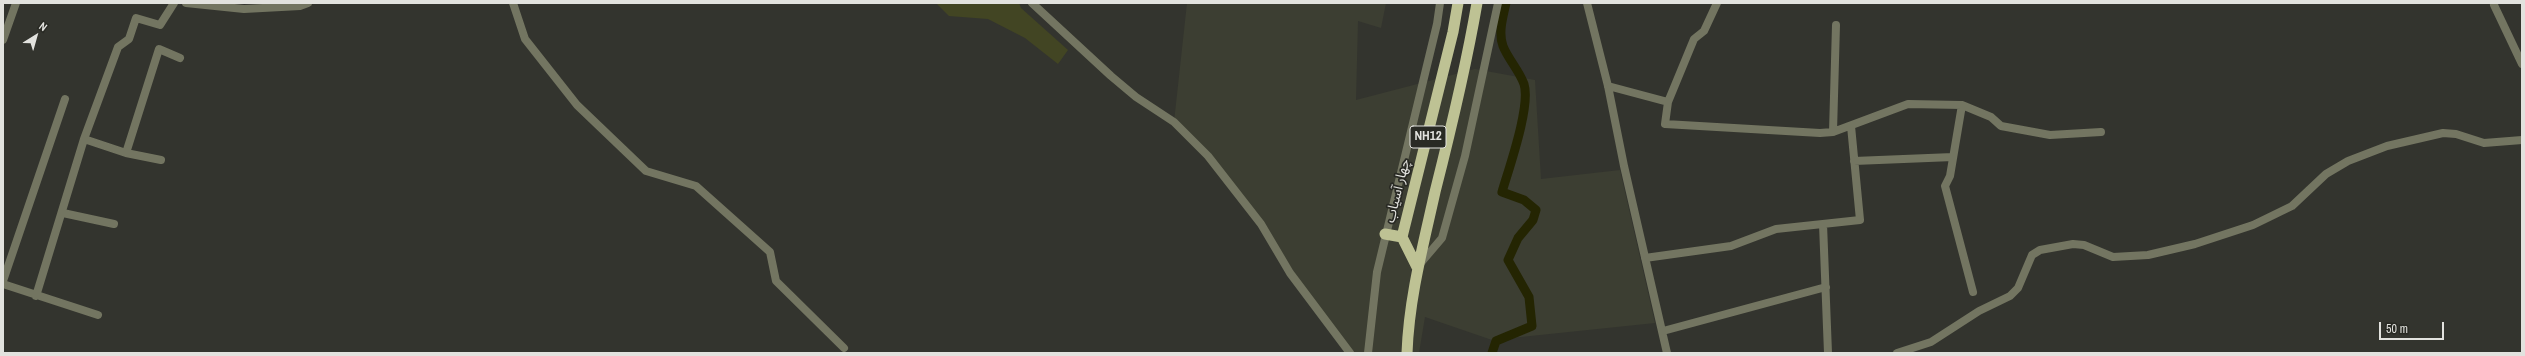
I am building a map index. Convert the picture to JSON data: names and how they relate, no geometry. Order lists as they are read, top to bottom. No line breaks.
{"streets":{"highway":["NH12","چهار آسیاب"]},"crossings":[["NH12","چهار آسیاب"]],"scale_bar":"50 m","north":"top right"}
